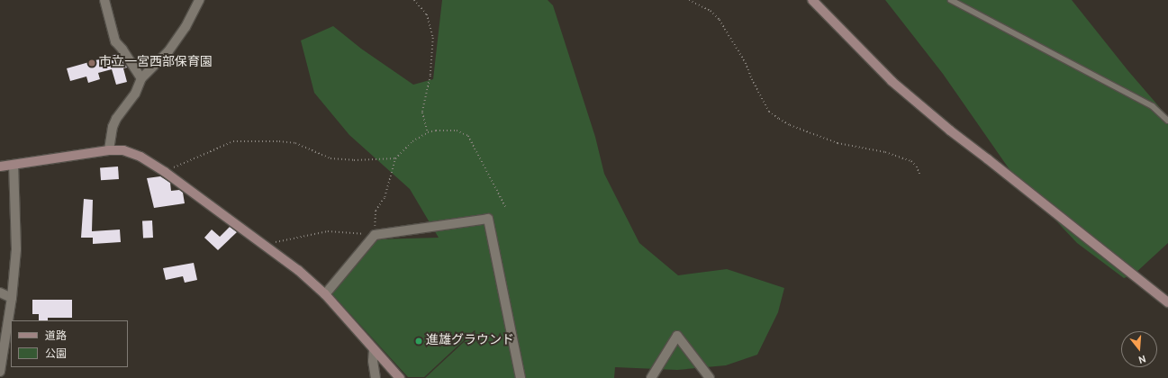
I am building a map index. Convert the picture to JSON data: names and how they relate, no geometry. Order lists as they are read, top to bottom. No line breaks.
{"places":["市立一宮西部保育園","進雄グラウンド"],"legend":["道路","公園"],"north":"bottom"}
